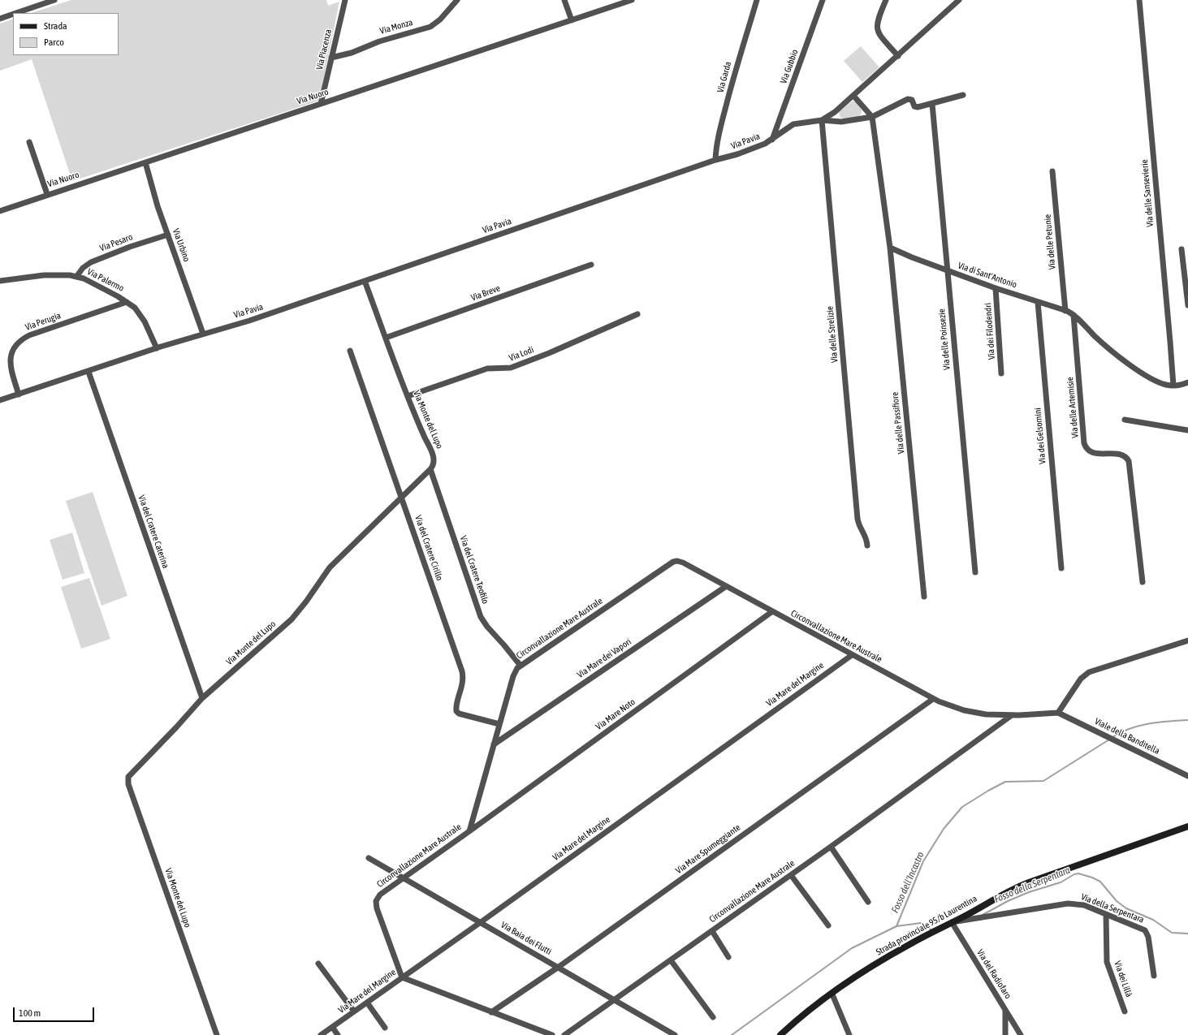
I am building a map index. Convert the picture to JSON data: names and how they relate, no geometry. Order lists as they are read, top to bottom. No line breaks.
{"streets":{"main road":["Strada provinciale 95/b Laurentina"],"street":["Via Monza","Via Piacenza","Via Gubbio","Via Garda","Via Nuoro","Via Pavia","Via delle Sansevierie","Via delle Petunie","Via Pesaro","Via Urbino","Via di Sant'Antonio","Via Palermo","Via Breve","Via Perugia","Via dei Filodendri","Via delle Strelizie","Via delle Poinsezie","Via Lodi","Via delle Artemisie","Via Monte del Lupo","Via delle Passifiore","Via dei Gelsomini","Via del Cratere Caterina","Via del Cratere Cirillo","Via del Cratere Teofilo","Circonvallazione Mare Australe","Via Mare dei Vapori","Via Mare del Margine","Via Mare Noto","Viale della Banditella","Via Mare Spumeggiante","Via della Serpentara","Via Baia dei Flutti","Via del Radiofaro","Via dei Lillà"]},"crossings":[["Via Monza","Via Piacenza"],["Via Piacenza","Via Nuoro"],["Via Gubbio","Via Pavia"],["Via Garda","Via Pavia"],["Via Nuoro","Via Urbino"],["Via Pavia","Via Urbino"],["Via Pavia","Via Palermo"],["Via Pavia","Via Perugia"],["Via Pavia","Via delle Strelizie"],["Via Pavia","Via Monte del Lupo"],["Via Pavia","Via del Cratere Caterina"],["Via delle Sansevierie","Via di Sant'Antonio"],["Via delle Petunie","Via di Sant'Antonio"],["Via Pesaro","Via Urbino"],["Via Pesaro","Via Palermo"],["Via di Sant'Antonio","Via dei Filodendri"],["Via di Sant'Antonio","Via delle Poinsezie"],["Via di Sant'Antonio","Via delle Artemisie"],["Via di Sant'Antonio","Via delle Passifiore"],["Via di Sant'Antonio","Via dei Gelsomini"],["Via Palermo","Via Perugia"],["Via Breve","Via Monte del Lupo"],["Via Lodi","Via Monte del Lupo"],["Via Monte del Lupo","Via del Cratere Caterina"],["Via Monte del Lupo","Via del Cratere Cirillo"],["Via Monte del Lupo","Via del Cratere Teofilo"],["Via del Cratere Cirillo","Circonvallazione Mare Australe"],["Via del Cratere Teofilo","Circonvallazione Mare Australe"],["Circonvallazione Mare Australe","Via Mare dei Vapori"],["Circonvallazione Mare Australe","Via Mare del Margine"],["Circonvallazione Mare Australe","Via Mare Noto"],["Circonvallazione Mare Australe","Viale della Banditella"],["Circonvallazione Mare Australe","Via Mare Spumeggiante"],["Circonvallazione Mare Australe","Via Baia dei Flutti"],["Via Mare del Margine","Via Baia dei Flutti"],["Via Mare Spumeggiante","Via Baia dei Flutti"],["Via della Serpentara","Strada provinciale 95/b Laurentina"],["Via della Serpentara","Via del Radiofaro"],["Via della Serpentara","Via dei Lillà"],["Strada provinciale 95/b Laurentina","Via del Radiofaro"]],"water":["Fosso dell'Incastro","Fosso della Serpentara"],"legend":["Strada","Parco"],"scale_bar":"100 m"}
